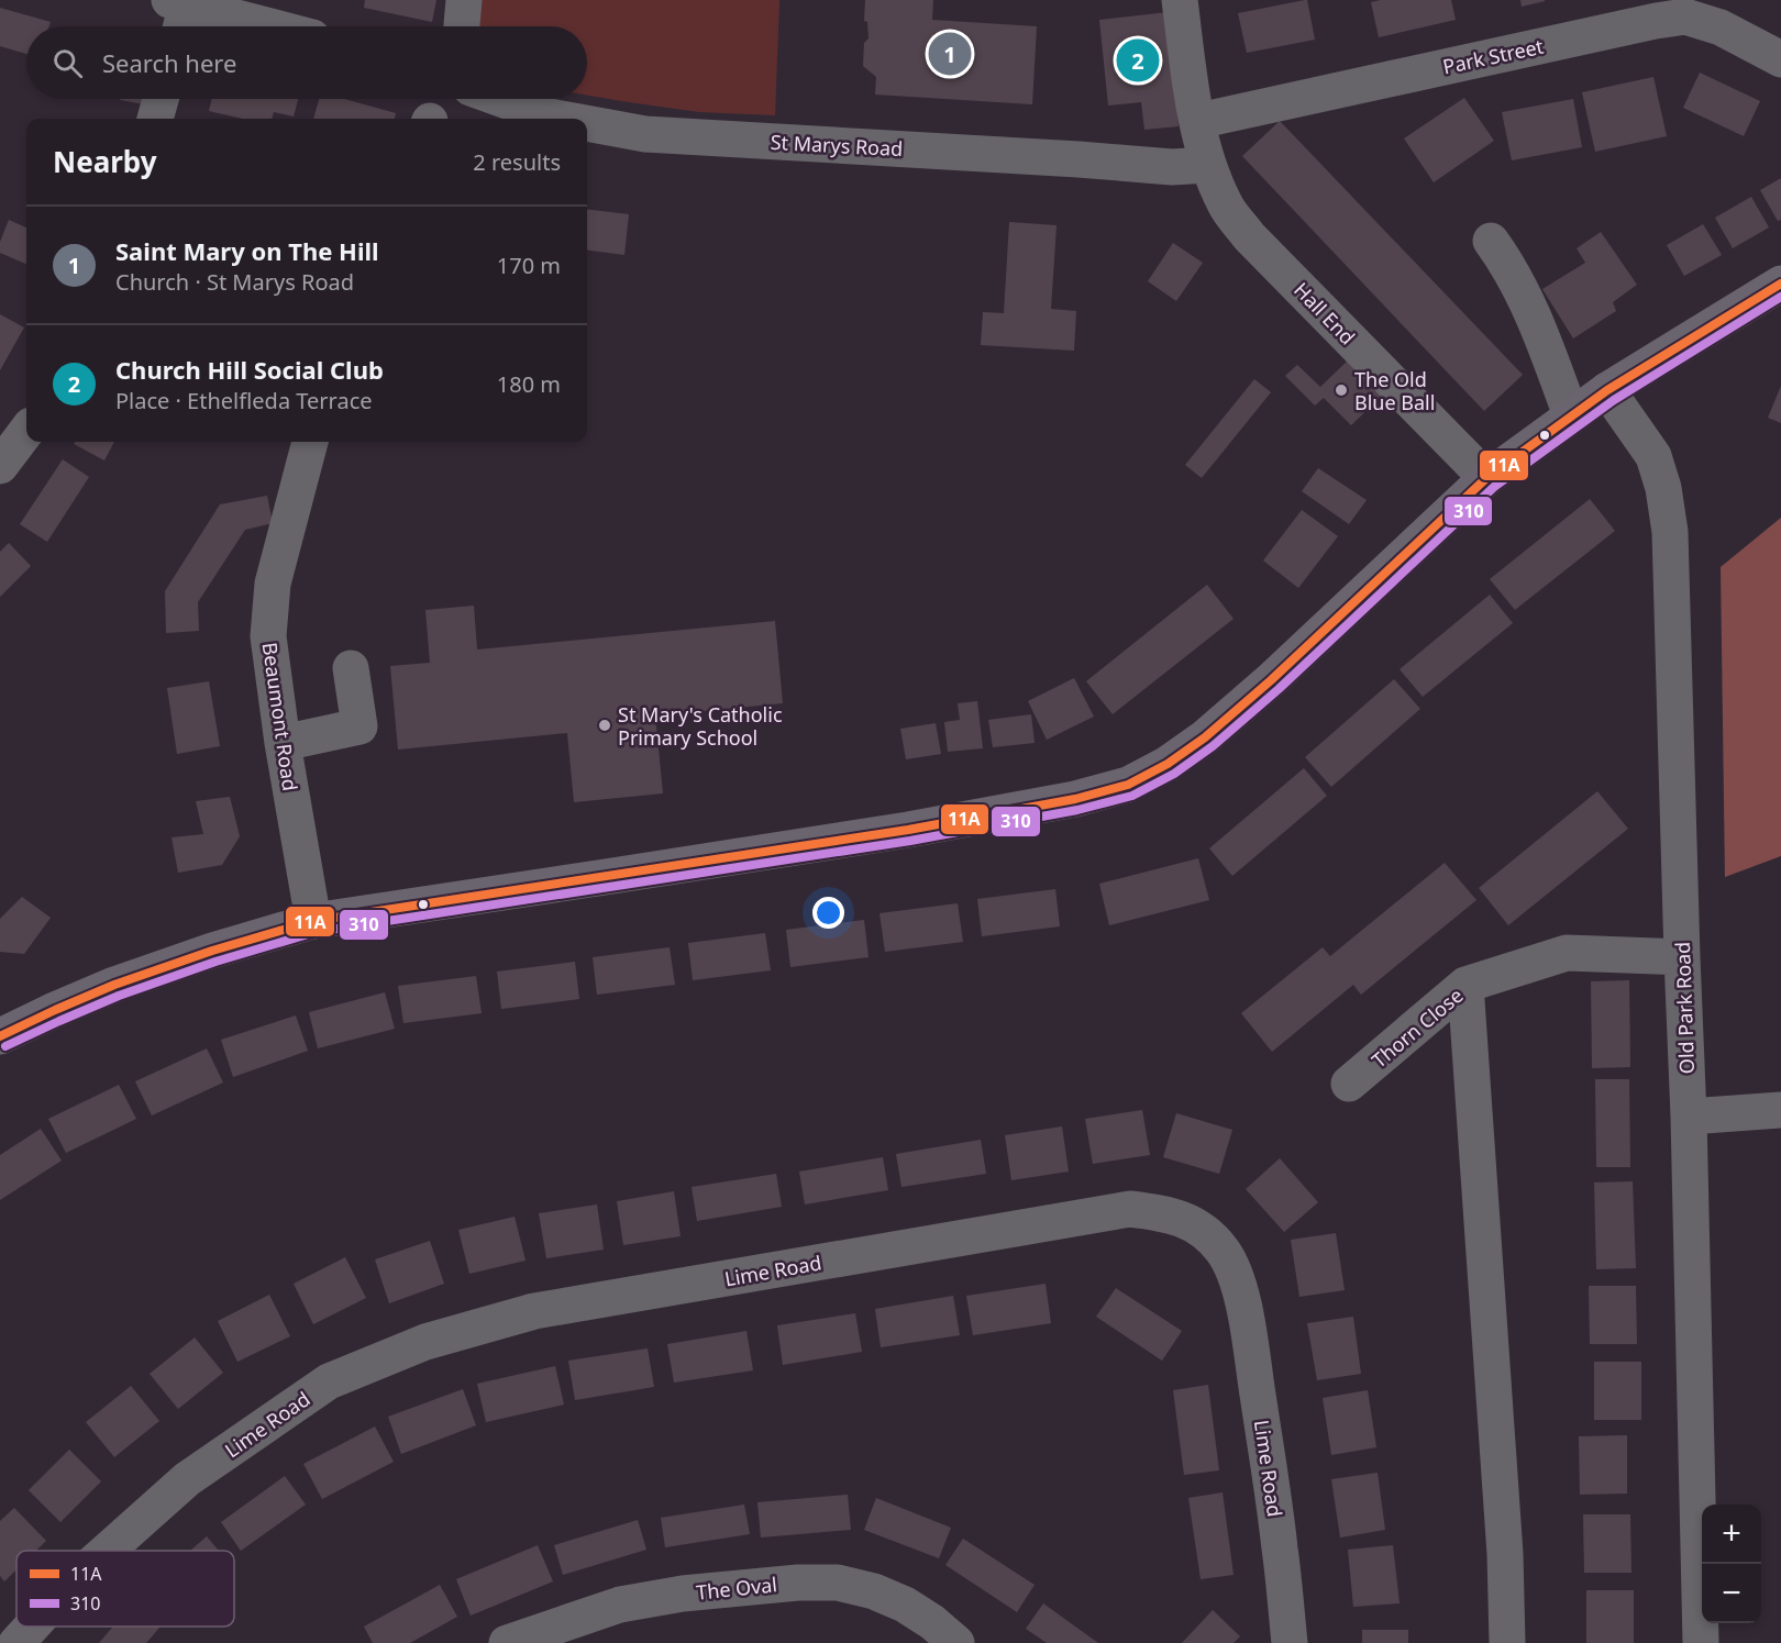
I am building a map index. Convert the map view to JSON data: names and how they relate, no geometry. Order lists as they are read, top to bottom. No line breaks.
{"streets":{"street":["Park Street","St Marys Road","Hall End","Beaumont Road","Old Park Road","Thorn Close","Lime Road","The Oval"]},"crossings":[["Park Street","Hall End"],["St Marys Road","Hall End"],["Old Park Road","Thorn Close"]],"places":["The Old Blue Ball","St Mary's Catholic Primary School"],"lines":["transit line 11A","transit line 310"],"legend":["11A","310"],"page":{"search":"Search here","pins":["1","2"],"heading":["Nearby","2 results"],"list":[{"mark":"1","name":"Saint Mary on The Hill","note":"Church · St Marys Road","value":"170 m"},{"mark":"2","name":"Church Hill Social Club","note":"Place · Ethelfleda Terrace","value":"180 m"}],"map_buttons":["+","−"]}}
